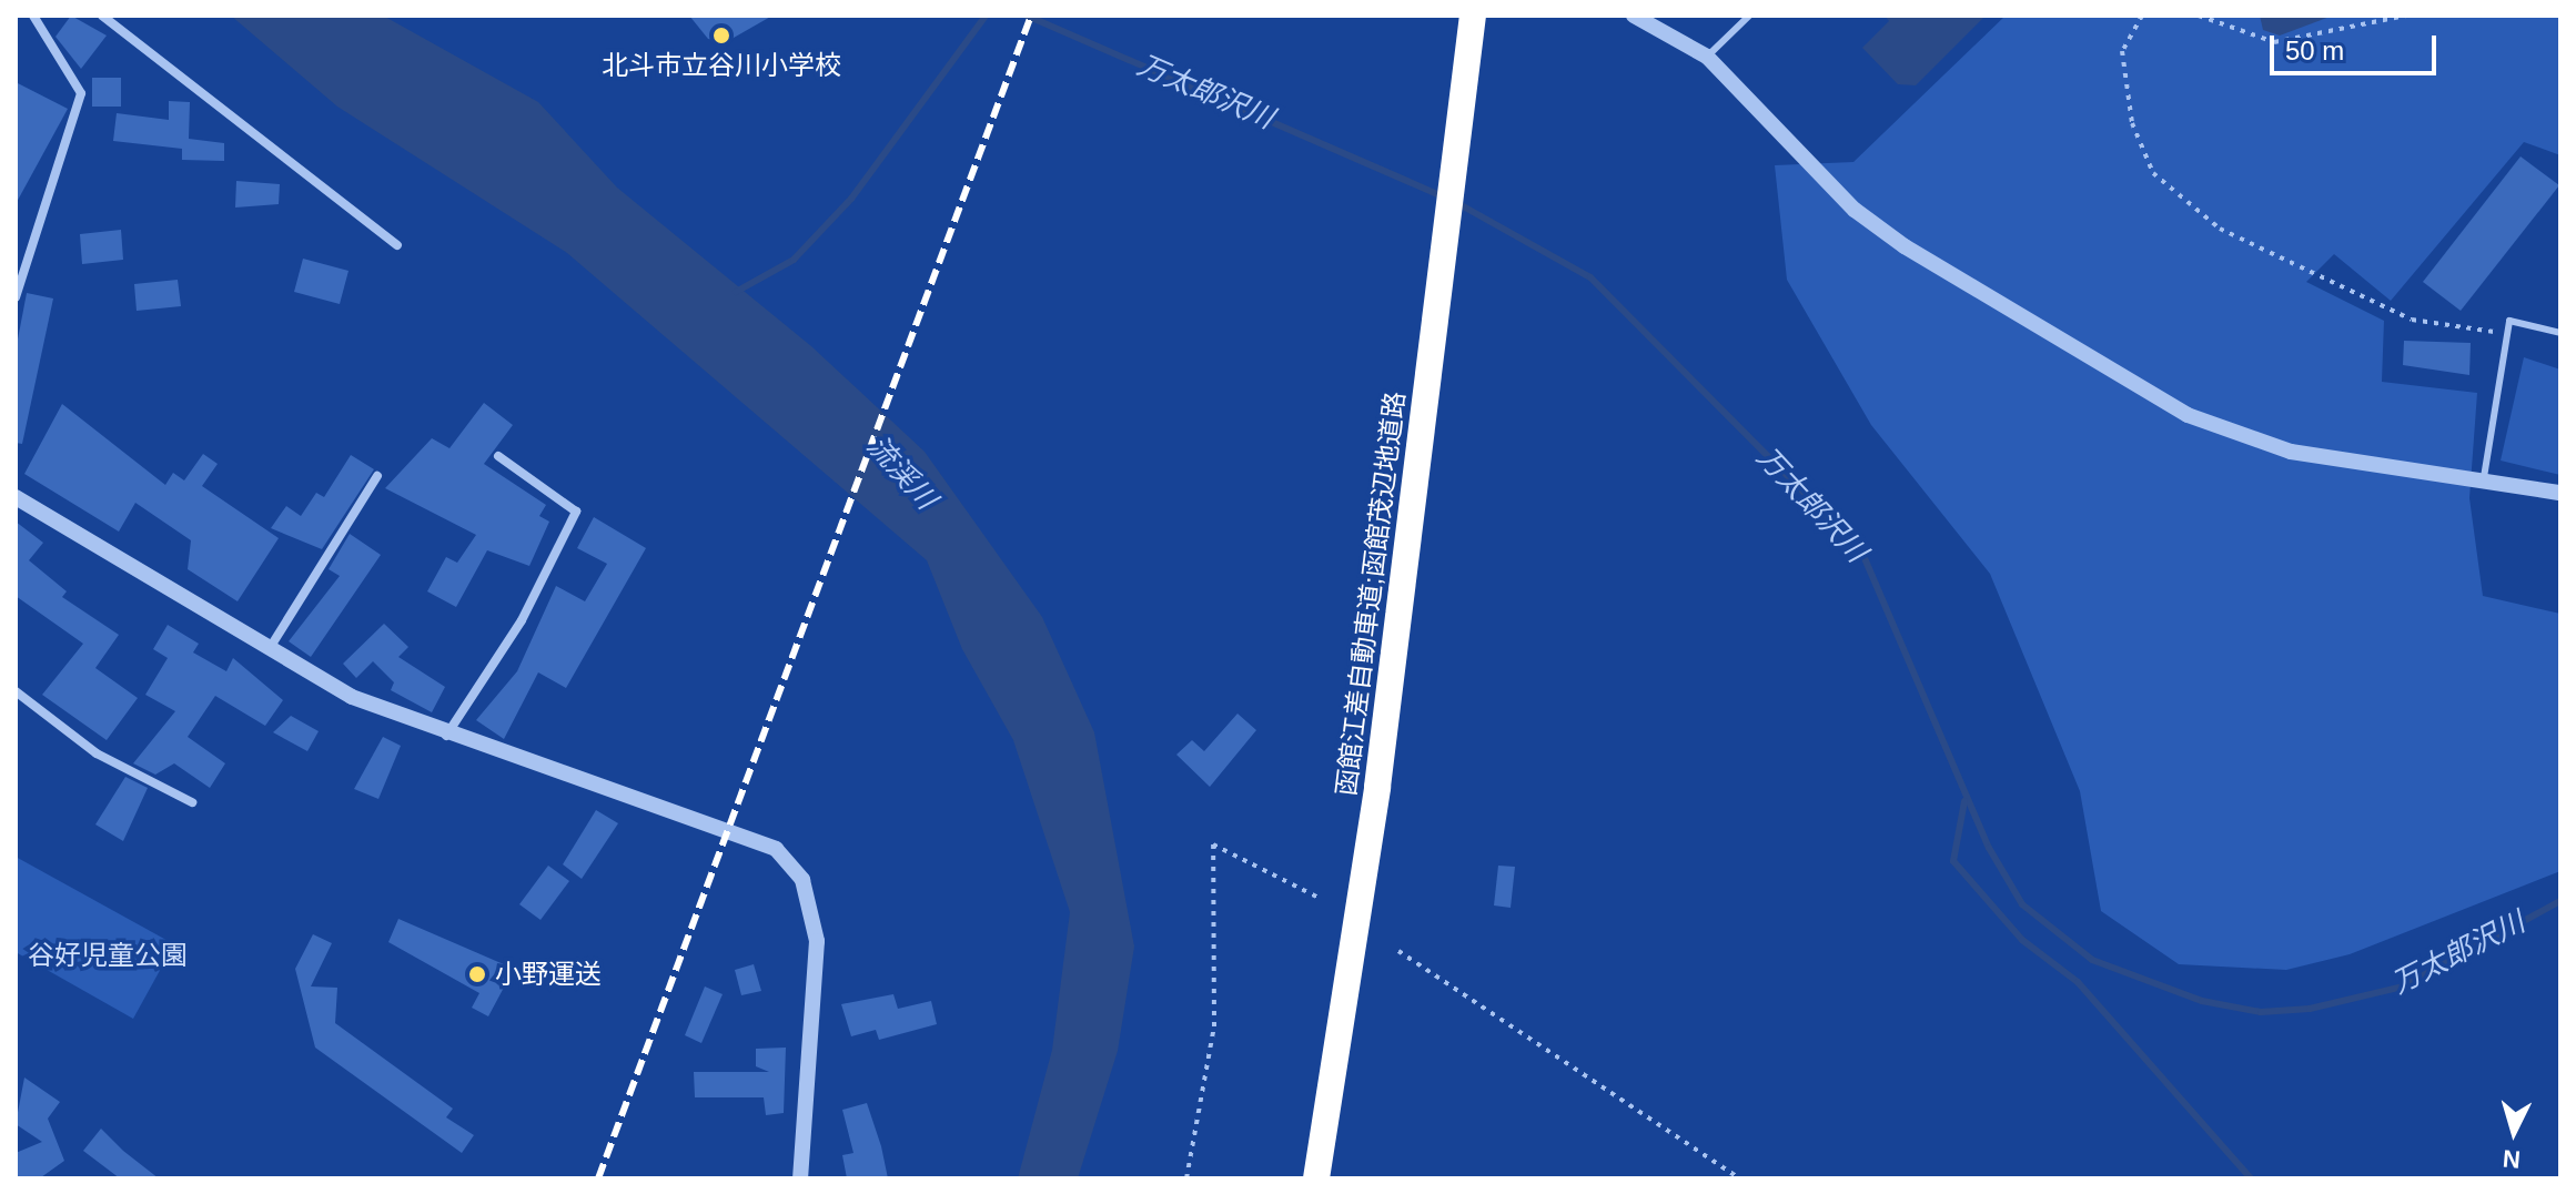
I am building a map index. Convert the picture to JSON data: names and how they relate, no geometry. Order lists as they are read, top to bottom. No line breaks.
{"streets":{"highway":["函館江差自動車道;函館茂辺地道路"]},"water":["万太郎沢川","流渓川"],"parks":["谷好児童公園"],"places":["北斗市立谷川小学校","小野運送"],"scale_bar":"50 m","north":"bottom"}
